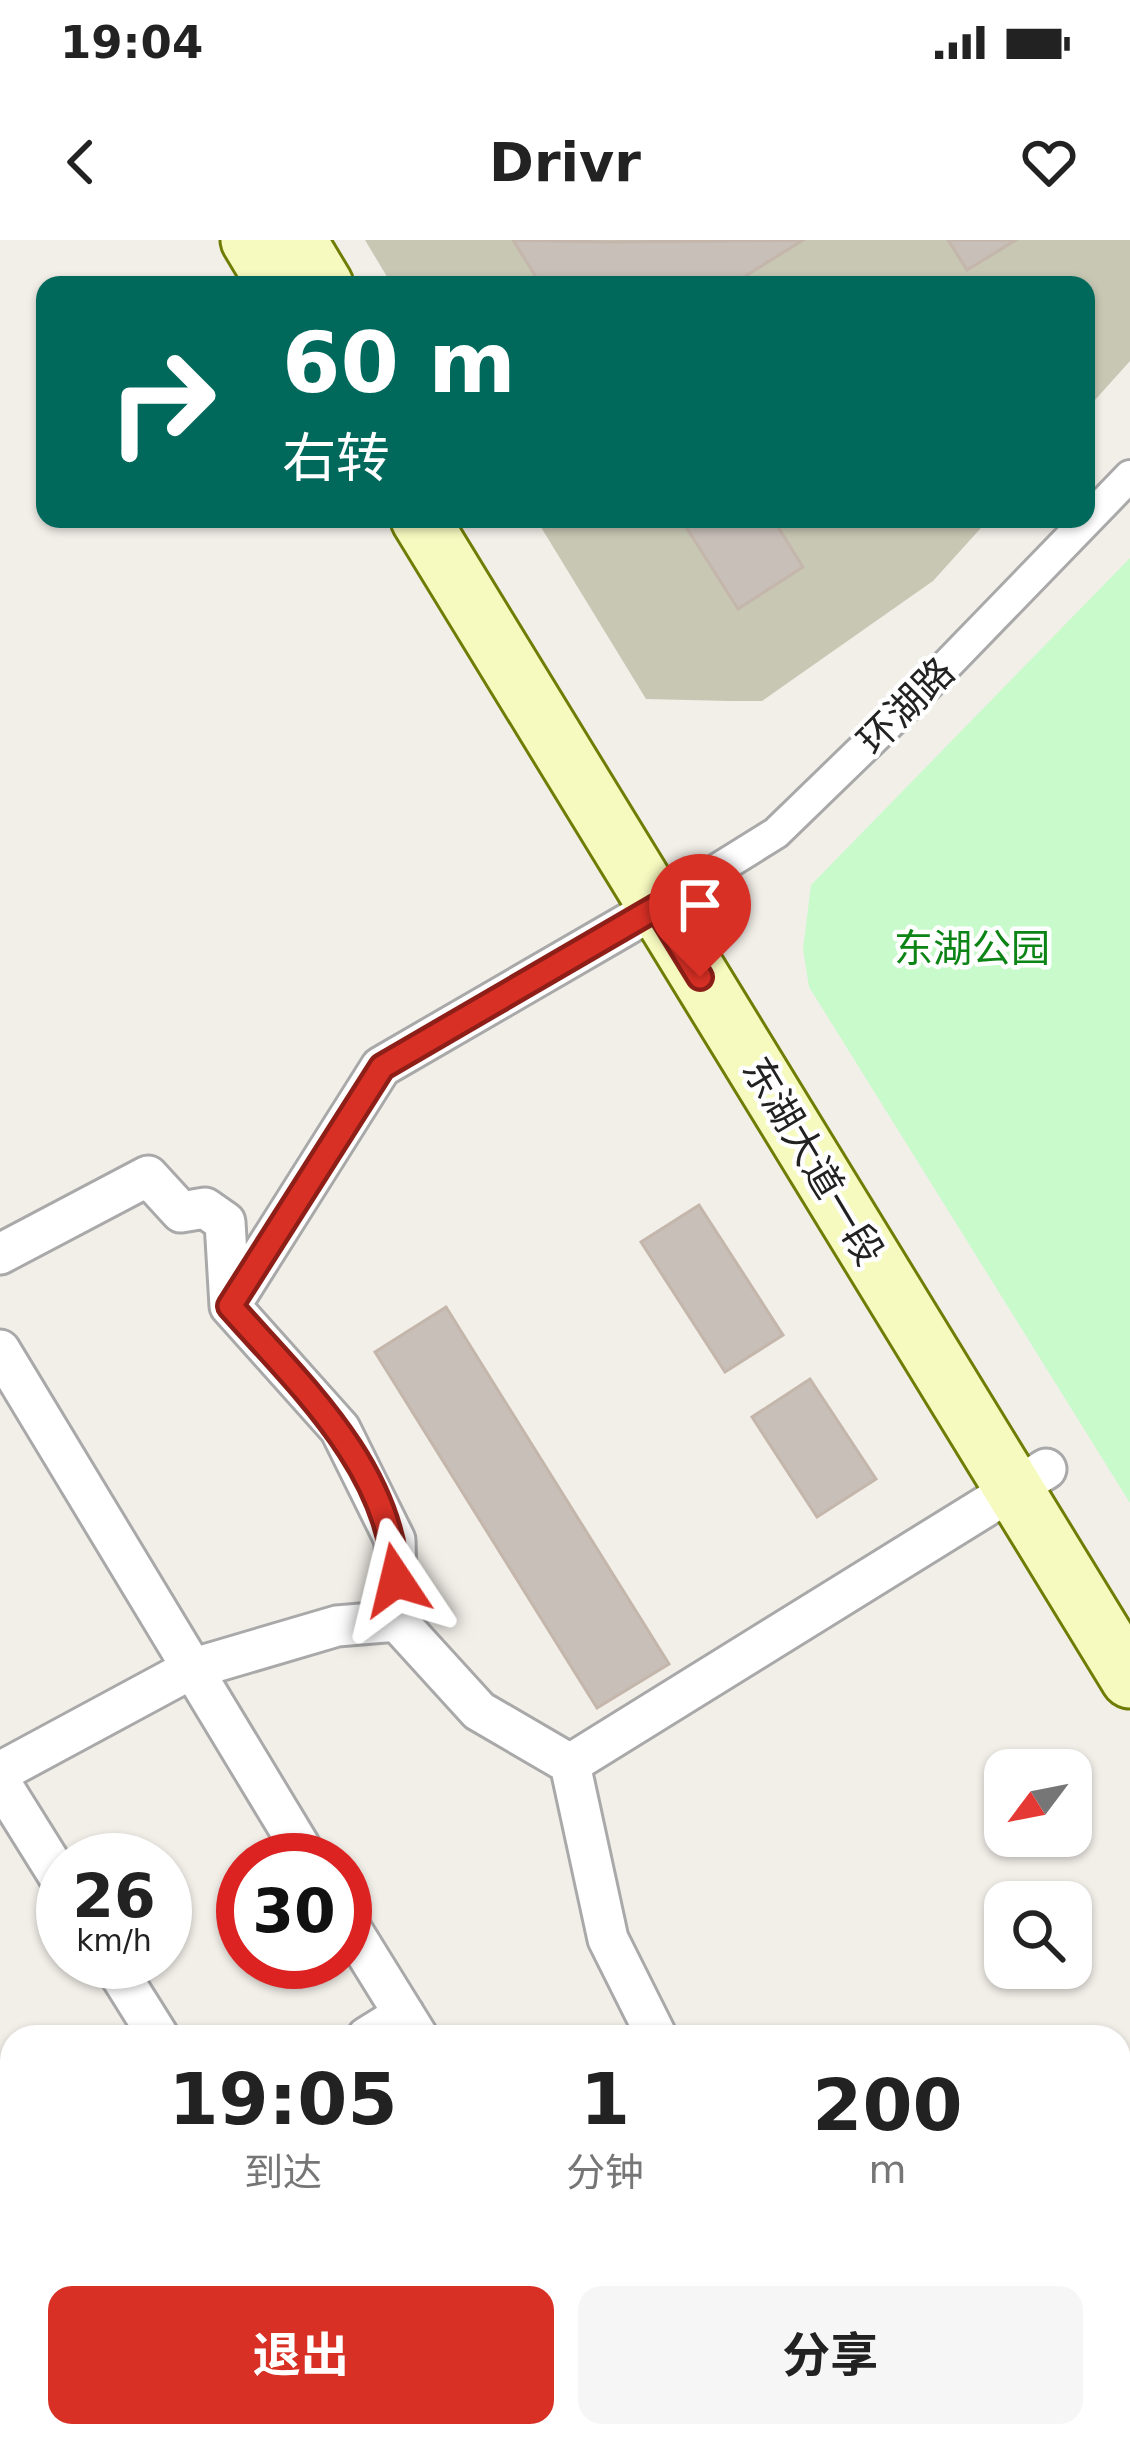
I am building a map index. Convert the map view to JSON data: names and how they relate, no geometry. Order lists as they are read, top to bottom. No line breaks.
{"streets":{"main road":["东湖大道一段"],"street":["环湖路"]},"crossings":[["环湖路","东湖大道一段"]],"parks":["东湖公园"],"north":"bottom left","page":{"status":"19:04","header":"Drivr","turn":["60 m","右转"],"speed":"26 km/h","limit":"30","eta":["19:05","到达","1","分钟","200","m"],"buttons":["退出","分享"]}}
